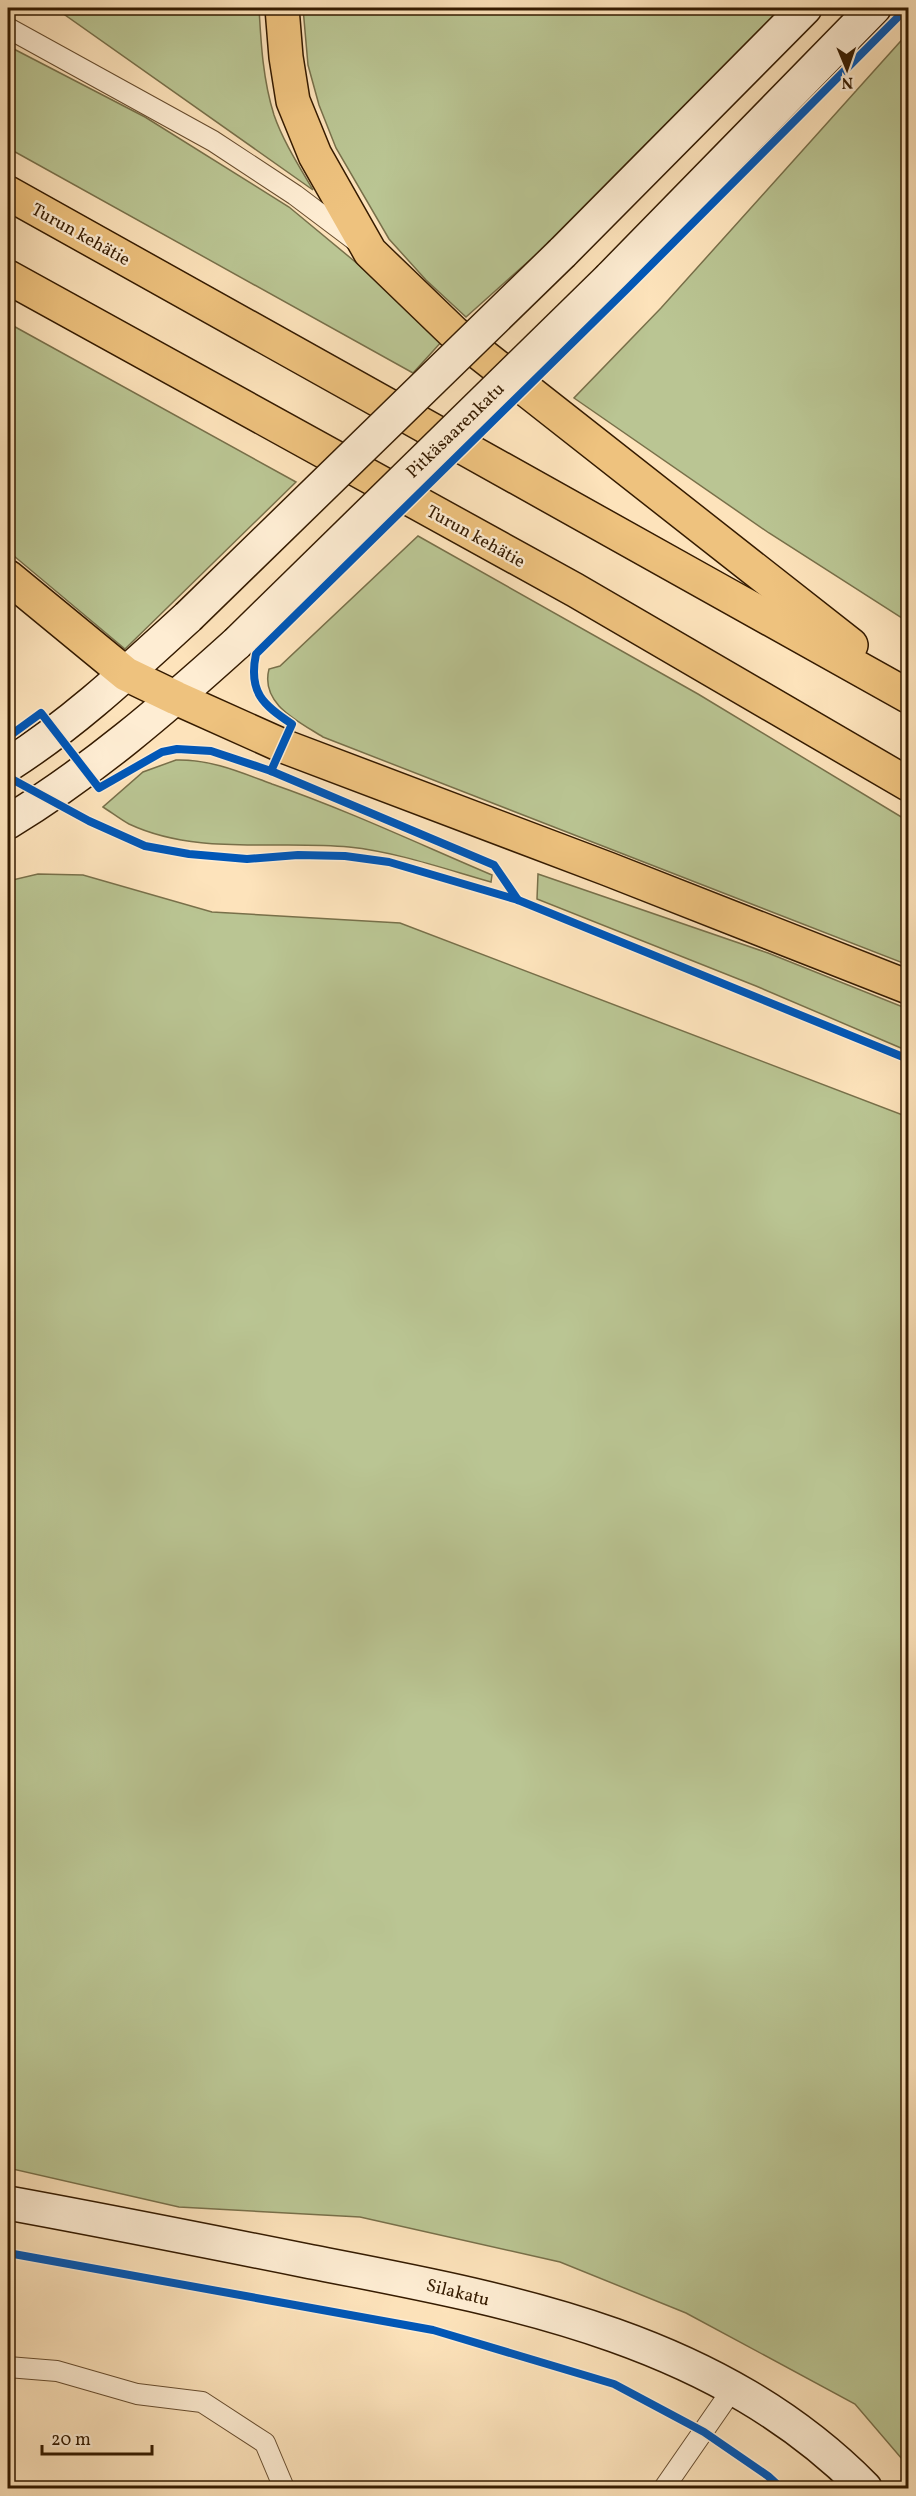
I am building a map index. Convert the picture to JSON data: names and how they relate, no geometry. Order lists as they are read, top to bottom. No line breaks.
{"streets":{"highway":["Turun kehätie"],"street":["Pitkäsaarenkatu","Silakatu"]},"scale_bar":"20 m","north":"bottom"}
